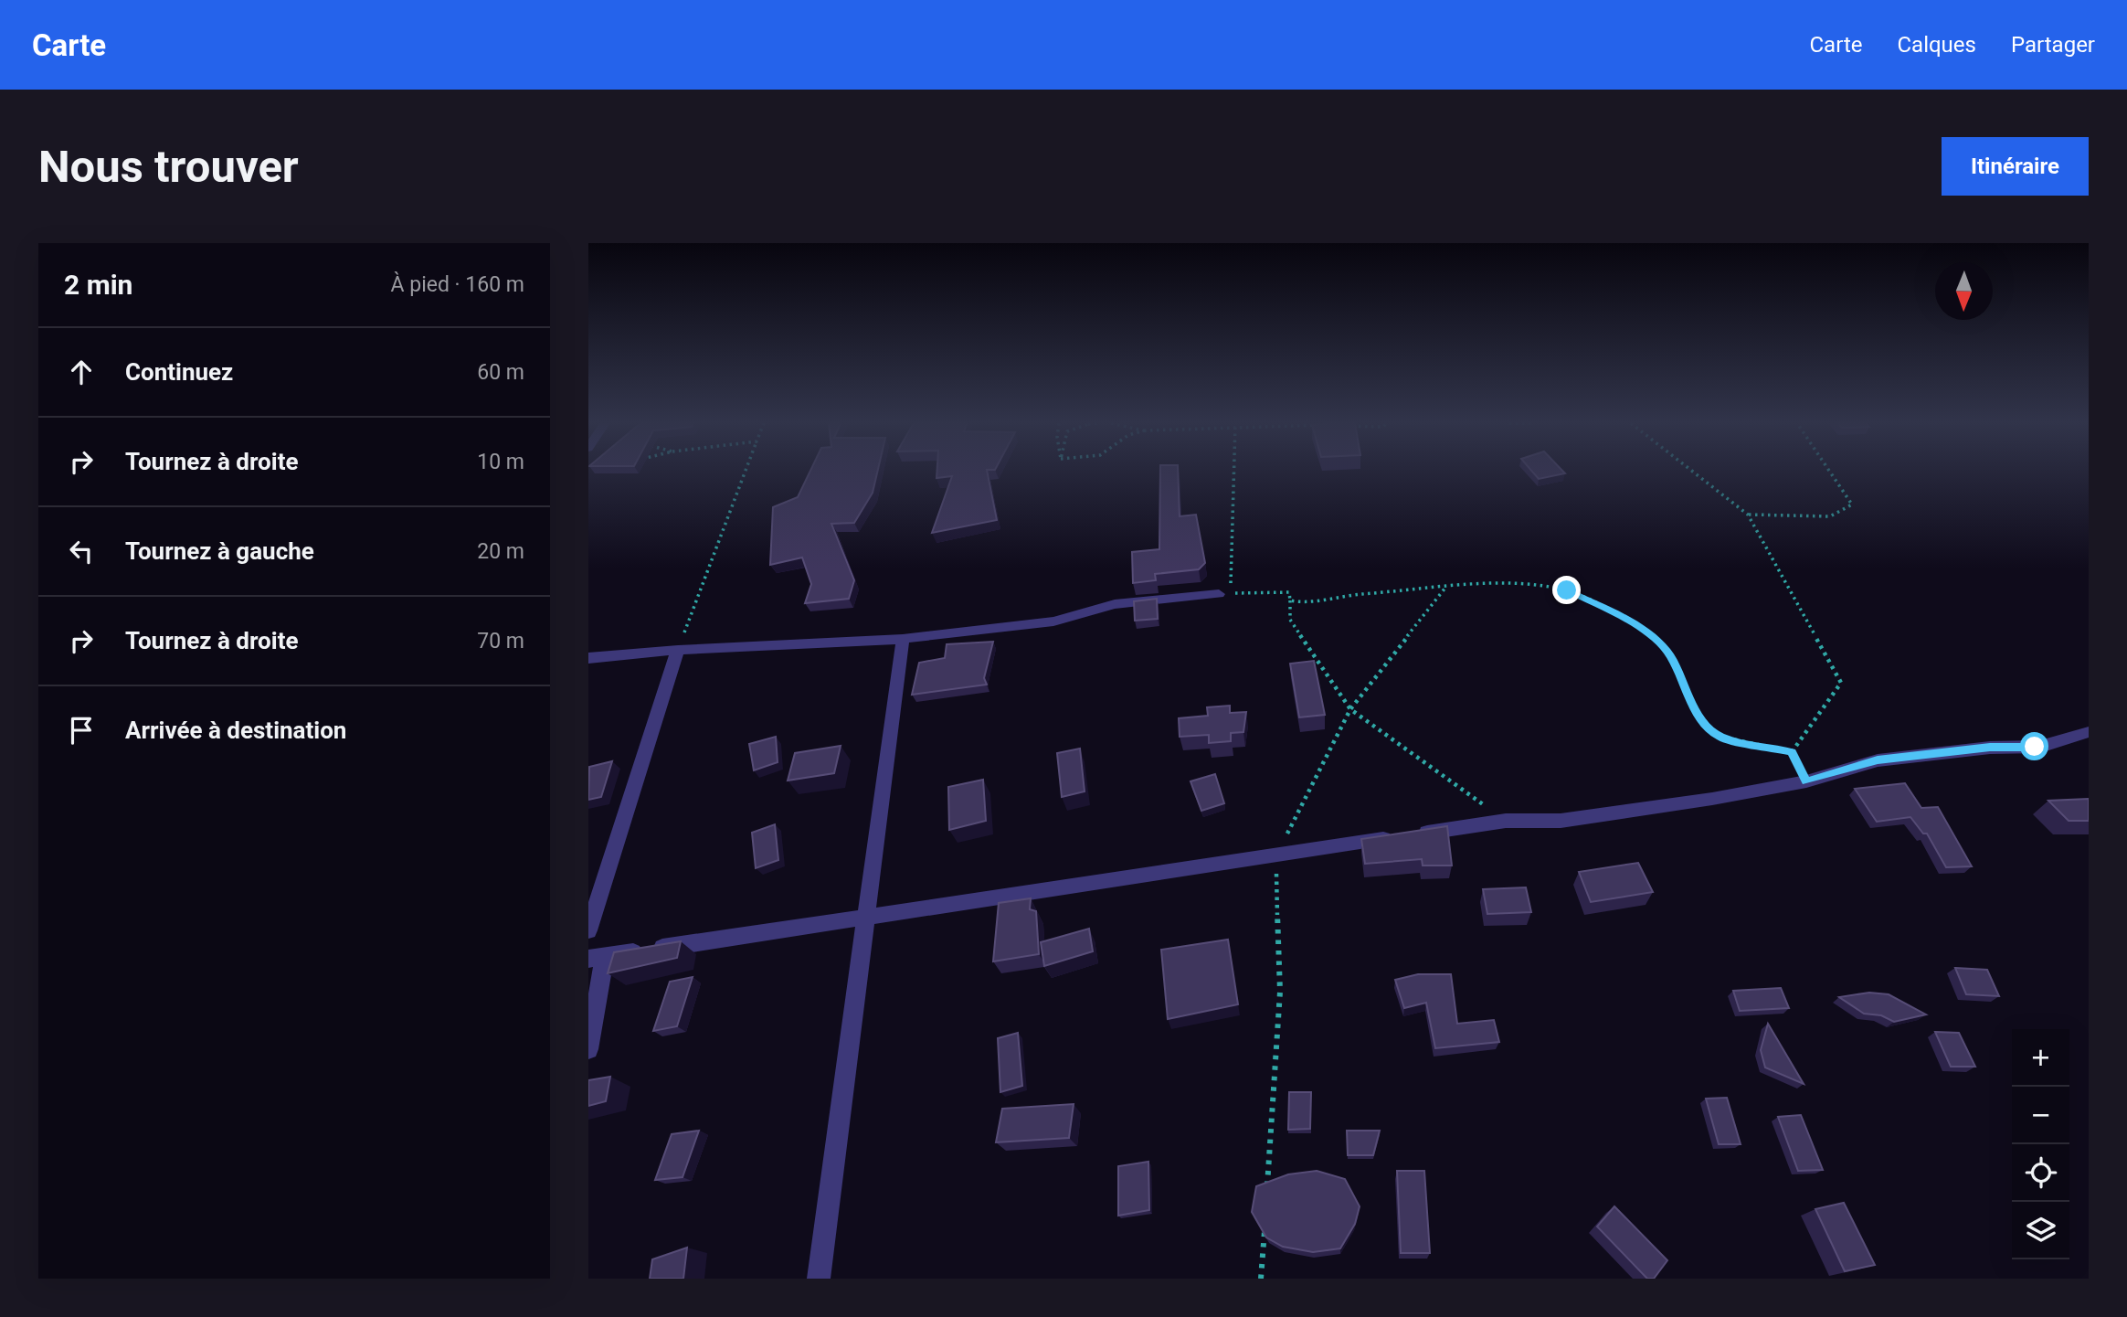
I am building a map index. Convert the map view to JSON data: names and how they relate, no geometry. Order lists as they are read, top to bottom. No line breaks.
{"north":"bottom","page":{"header":"Carte","nav":["Carte","Calques","Partager"],"buttons":"Itinéraire","title":"Nous trouver","heading":["2 min","À pied · 160 m"],"list":[["Continuez","60 m"],["Tournez à droite","10 m"],["Tournez à gauche","20 m"],["Tournez à droite","70 m"],"Arrivée à destination"],"map_buttons":["+","−"]}}
